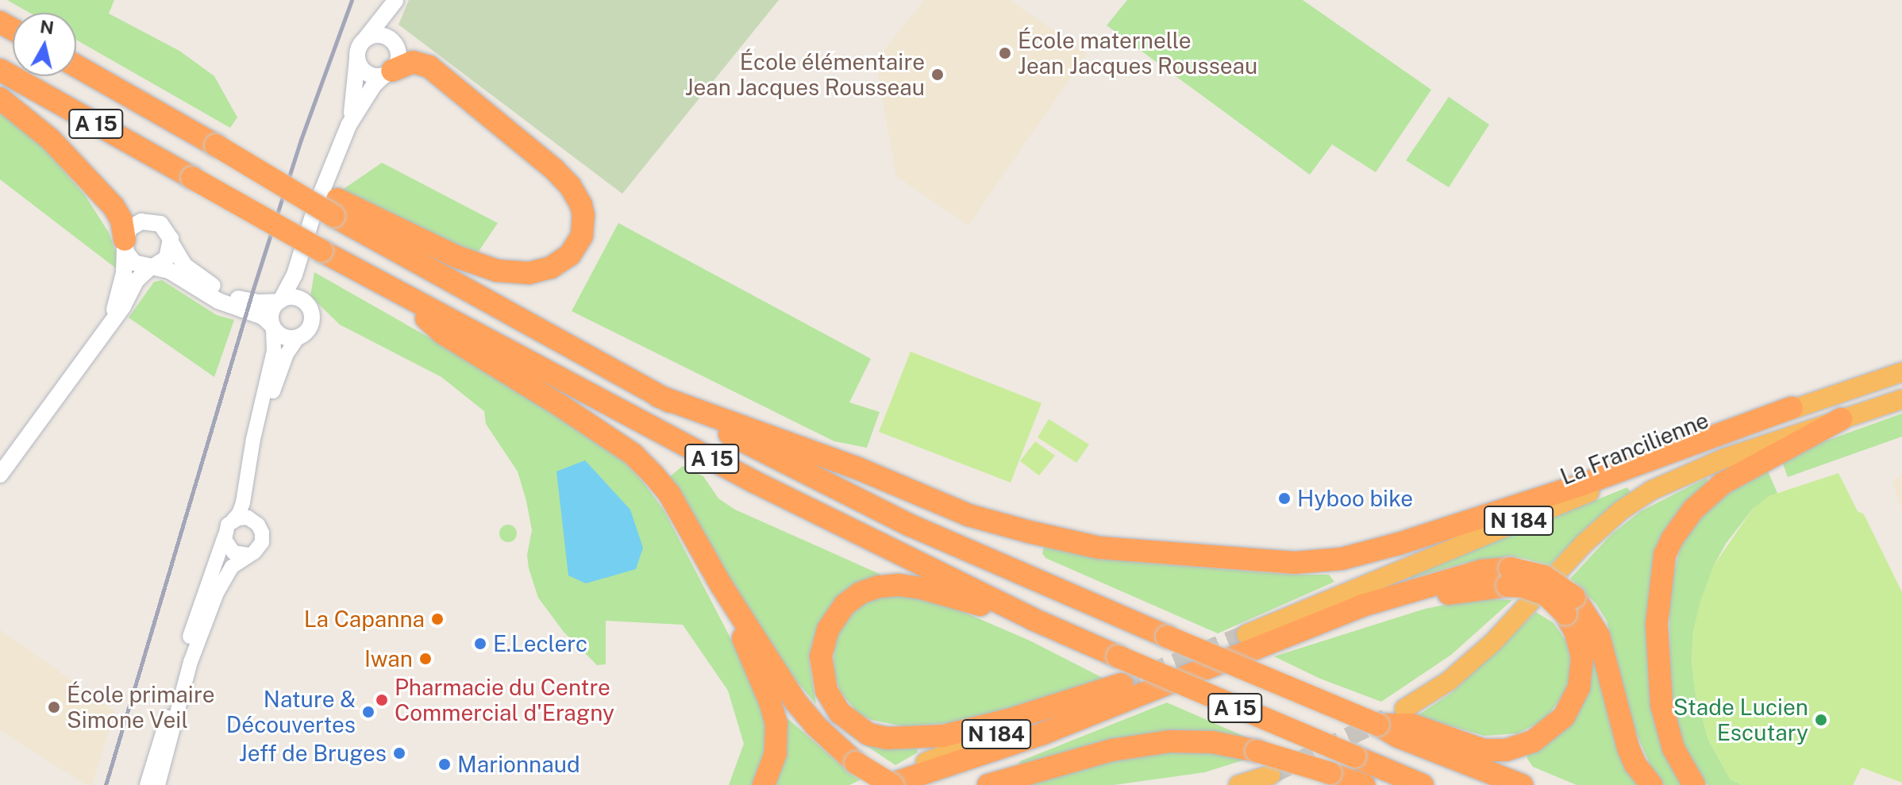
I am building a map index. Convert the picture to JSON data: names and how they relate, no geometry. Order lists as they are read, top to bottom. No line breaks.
{"streets":{"highway":["A 15","La Francilienne","N 184"]},"crossings":[["A 15","La Francilienne"]],"places":["École maternelle Jean Jacques Rousseau","École élémentaire Jean Jacques Rousseau","Hyboo bike","La Capanna","E.Leclerc","Iwan","Pharmacie du Centre Commercial d'Eragny","École primaire Simone Veil","Nature & Découvertes","Stade Lucien Escutary","Jeff de Bruges","Marionnaud"],"north":"top"}
